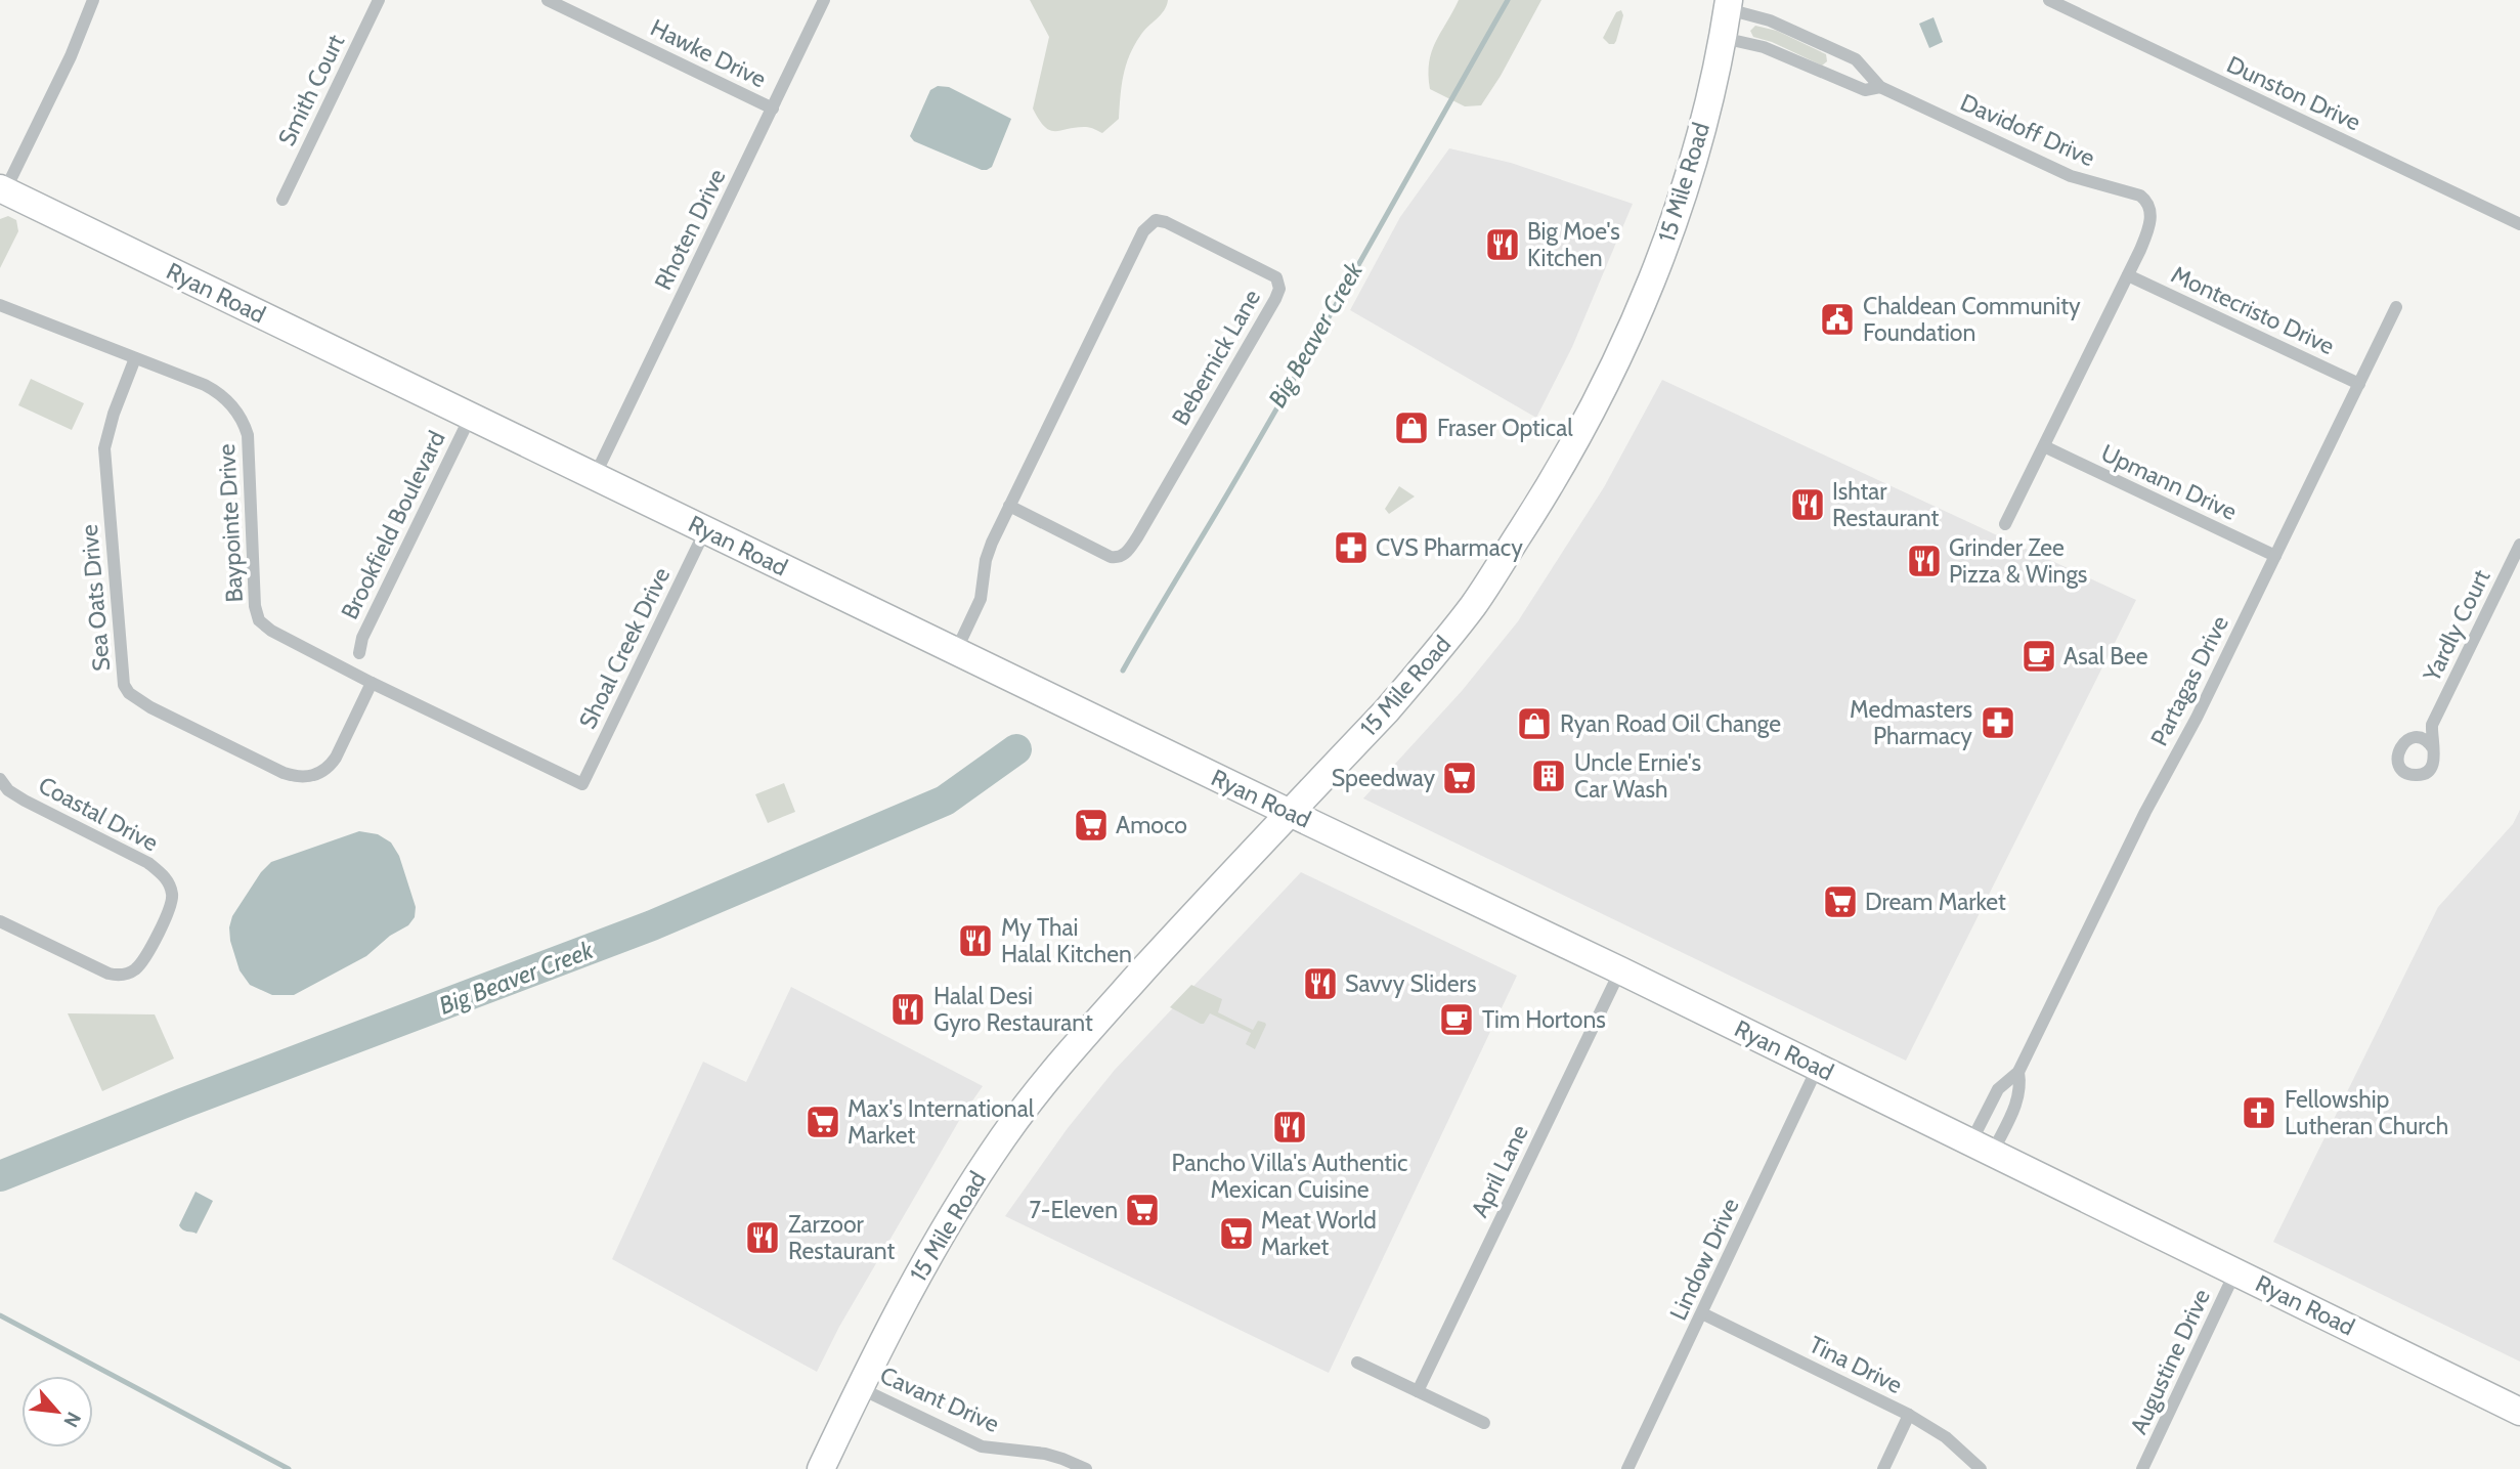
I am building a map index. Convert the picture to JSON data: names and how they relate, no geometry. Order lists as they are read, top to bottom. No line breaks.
{"streets":{"main road":["15 Mile Road","Ryan Road"],"street":["Hawke Drive","Smith Court","Dunston Drive","Davidoff Drive","Rhoten Drive","Montecristo Drive","Bebernick Lane","Upmann Drive","Baypointe Drive","Brookfield Boulevard","Sea Oats Drive","Yardly Court","Shoal Creek Drive","Partagas Drive","Coastal Drive","April Lane","Lindow Drive","Augustine Drive","Tina Drive","Cavant Drive"]},"crossings":[["Hawke Drive","Rhoten Drive"],["Davidoff Drive","15 Mile Road"],["Davidoff Drive","Montecristo Drive"],["Davidoff Drive","Upmann Drive"],["15 Mile Road","Ryan Road"],["15 Mile Road","Cavant Drive"],["Rhoten Drive","Ryan Road"],["Ryan Road","Bebernick Lane"],["Ryan Road","Brookfield Boulevard"],["Ryan Road","Shoal Creek Drive"],["Ryan Road","April Lane"],["Ryan Road","Lindow Drive"],["Ryan Road","Augustine Drive"],["Montecristo Drive","Partagas Drive"],["Upmann Drive","Partagas Drive"],["Baypointe Drive","Sea Oats Drive"],["Baypointe Drive","Shoal Creek Drive"],["Lindow Drive","Tina Drive"]],"water":["Big Beaver Creek"],"places":{"restaurant":["Big Moe's Kitchen","Ishtar Restaurant","Grinder Zee Pizza & Wings","My Thai Halal Kitchen","Savvy Sliders","Halal Desi Gyro Restaurant","Pancho Villa's Authentic Mexican Cuisine","Zarzoor Restaurant"],"public building":["Chaldean Community Foundation"],"shop":["Fraser Optical","Ryan Road Oil Change"],"pharmacy":["CVS Pharmacy","Medmasters Pharmacy"],"cafe":["Asal Bee","Tim Hortons"],"building":["Uncle Ernie's Car Wash"],"supermarket":["Speedway","Amoco","Dream Market","Max's International Market","7-Eleven","Meat World Market"],"church":["Fellowship Lutheran Church"]},"north":"bottom right"}
